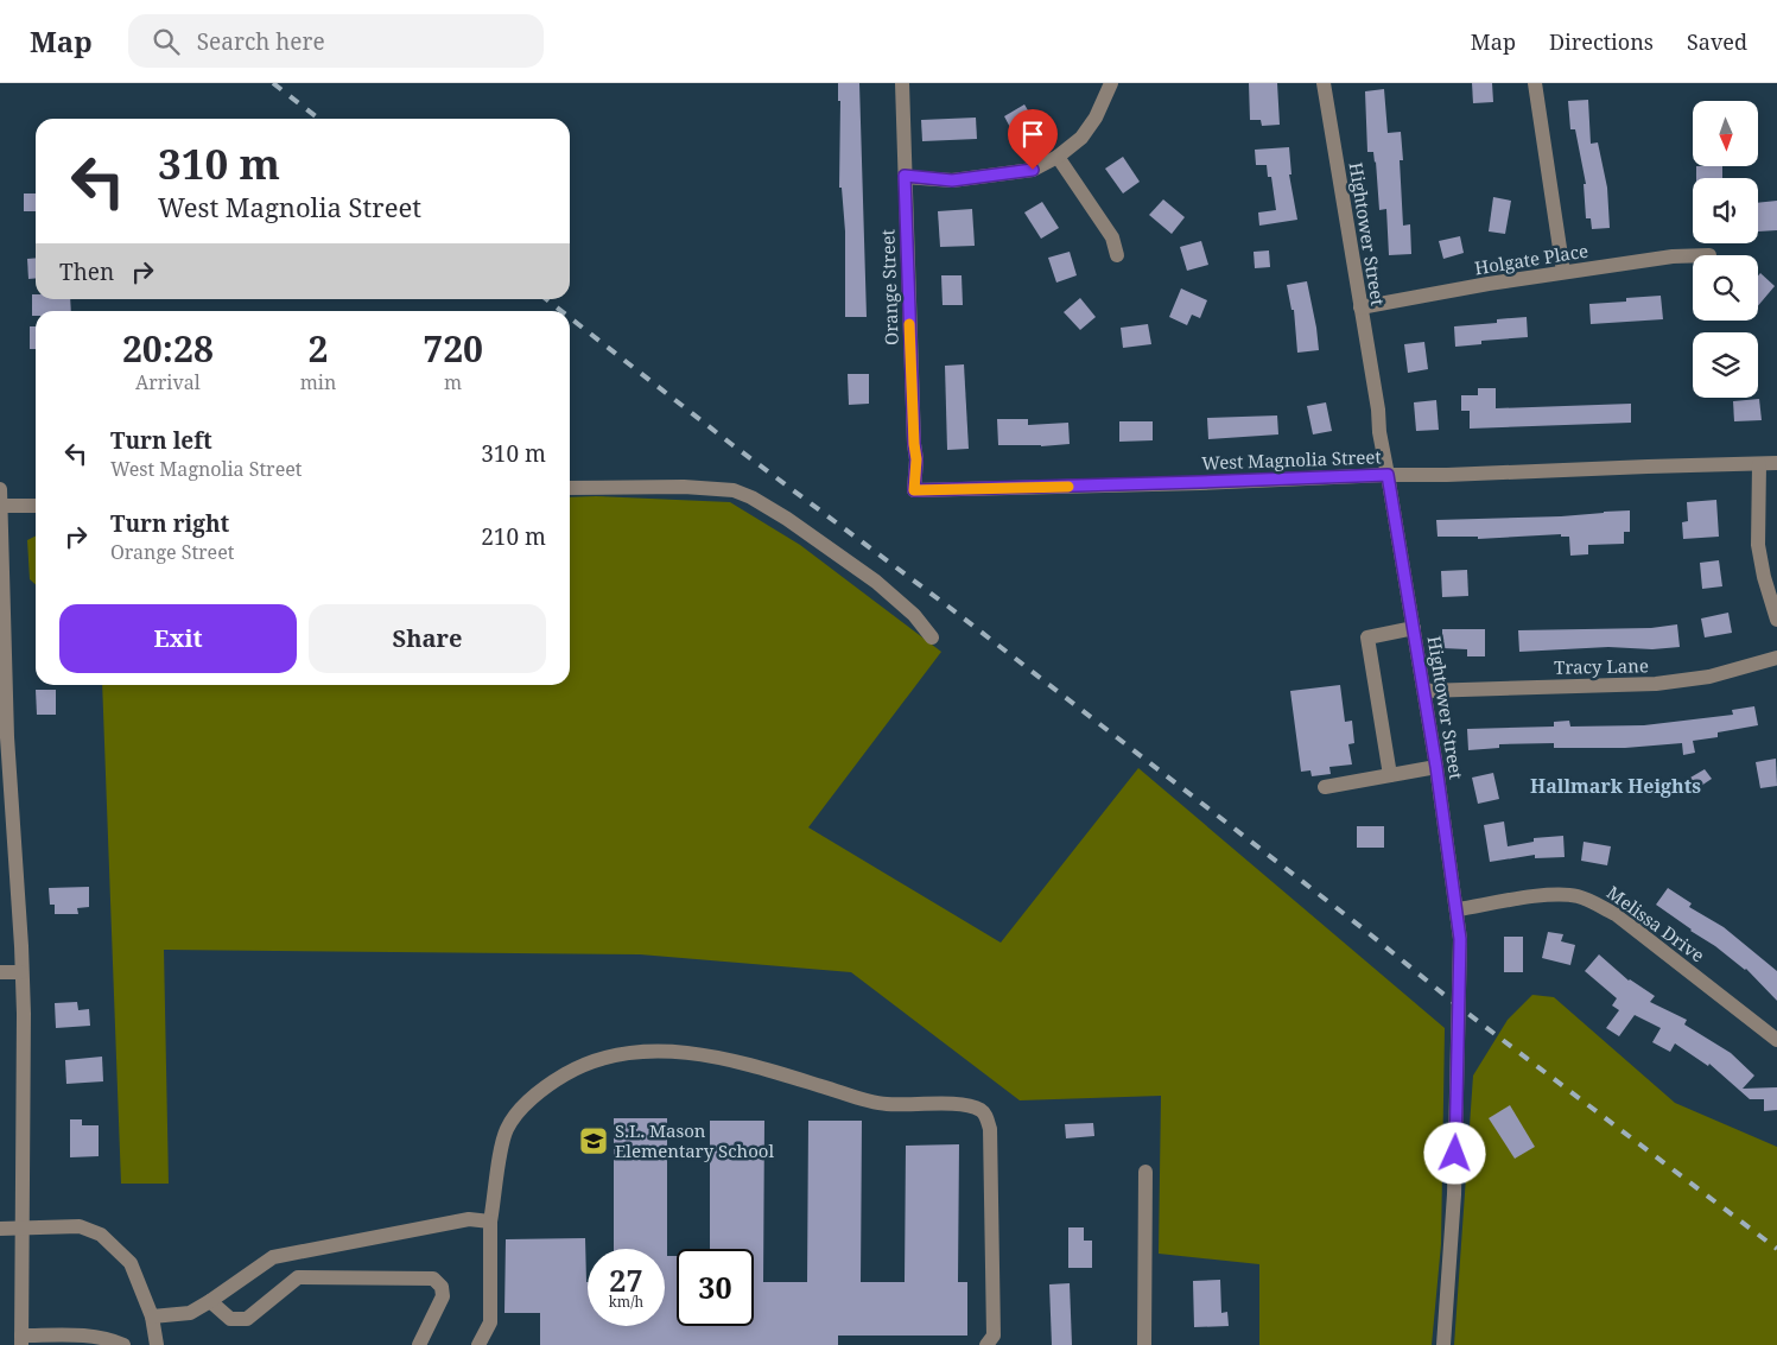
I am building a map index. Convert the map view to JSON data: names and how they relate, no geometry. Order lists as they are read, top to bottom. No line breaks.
{"streets":{"street":["Hightower Street","Holgate Place","Orange Street","West Magnolia Street","Tracy Lane","Melissa Drive"]},"crossings":[["Hightower Street","Holgate Place"],["Hightower Street","West Magnolia Street"],["Hightower Street","Tracy Lane"],["Hightower Street","Melissa Drive"],["Orange Street","West Magnolia Street"]],"districts":["Hallmark Heights"],"places":{"school or university":["S.L. Mason Elementary School"]},"north":"bottom","page":{"header":"Map","search":"Search here","nav":["Map","Directions","Saved"],"turn":["310 m","West Magnolia Street"],"then":"Then","eta":["20:28","Arrival","2","min","720","m"],"list":[{"name":"Turn left","note":"West Magnolia Street","value":"310 m"},{"name":"Turn right","note":"Orange Street","value":"210 m"}],"buttons":["Exit","Share"],"speed":"27 km/h","limit":"30"}}
